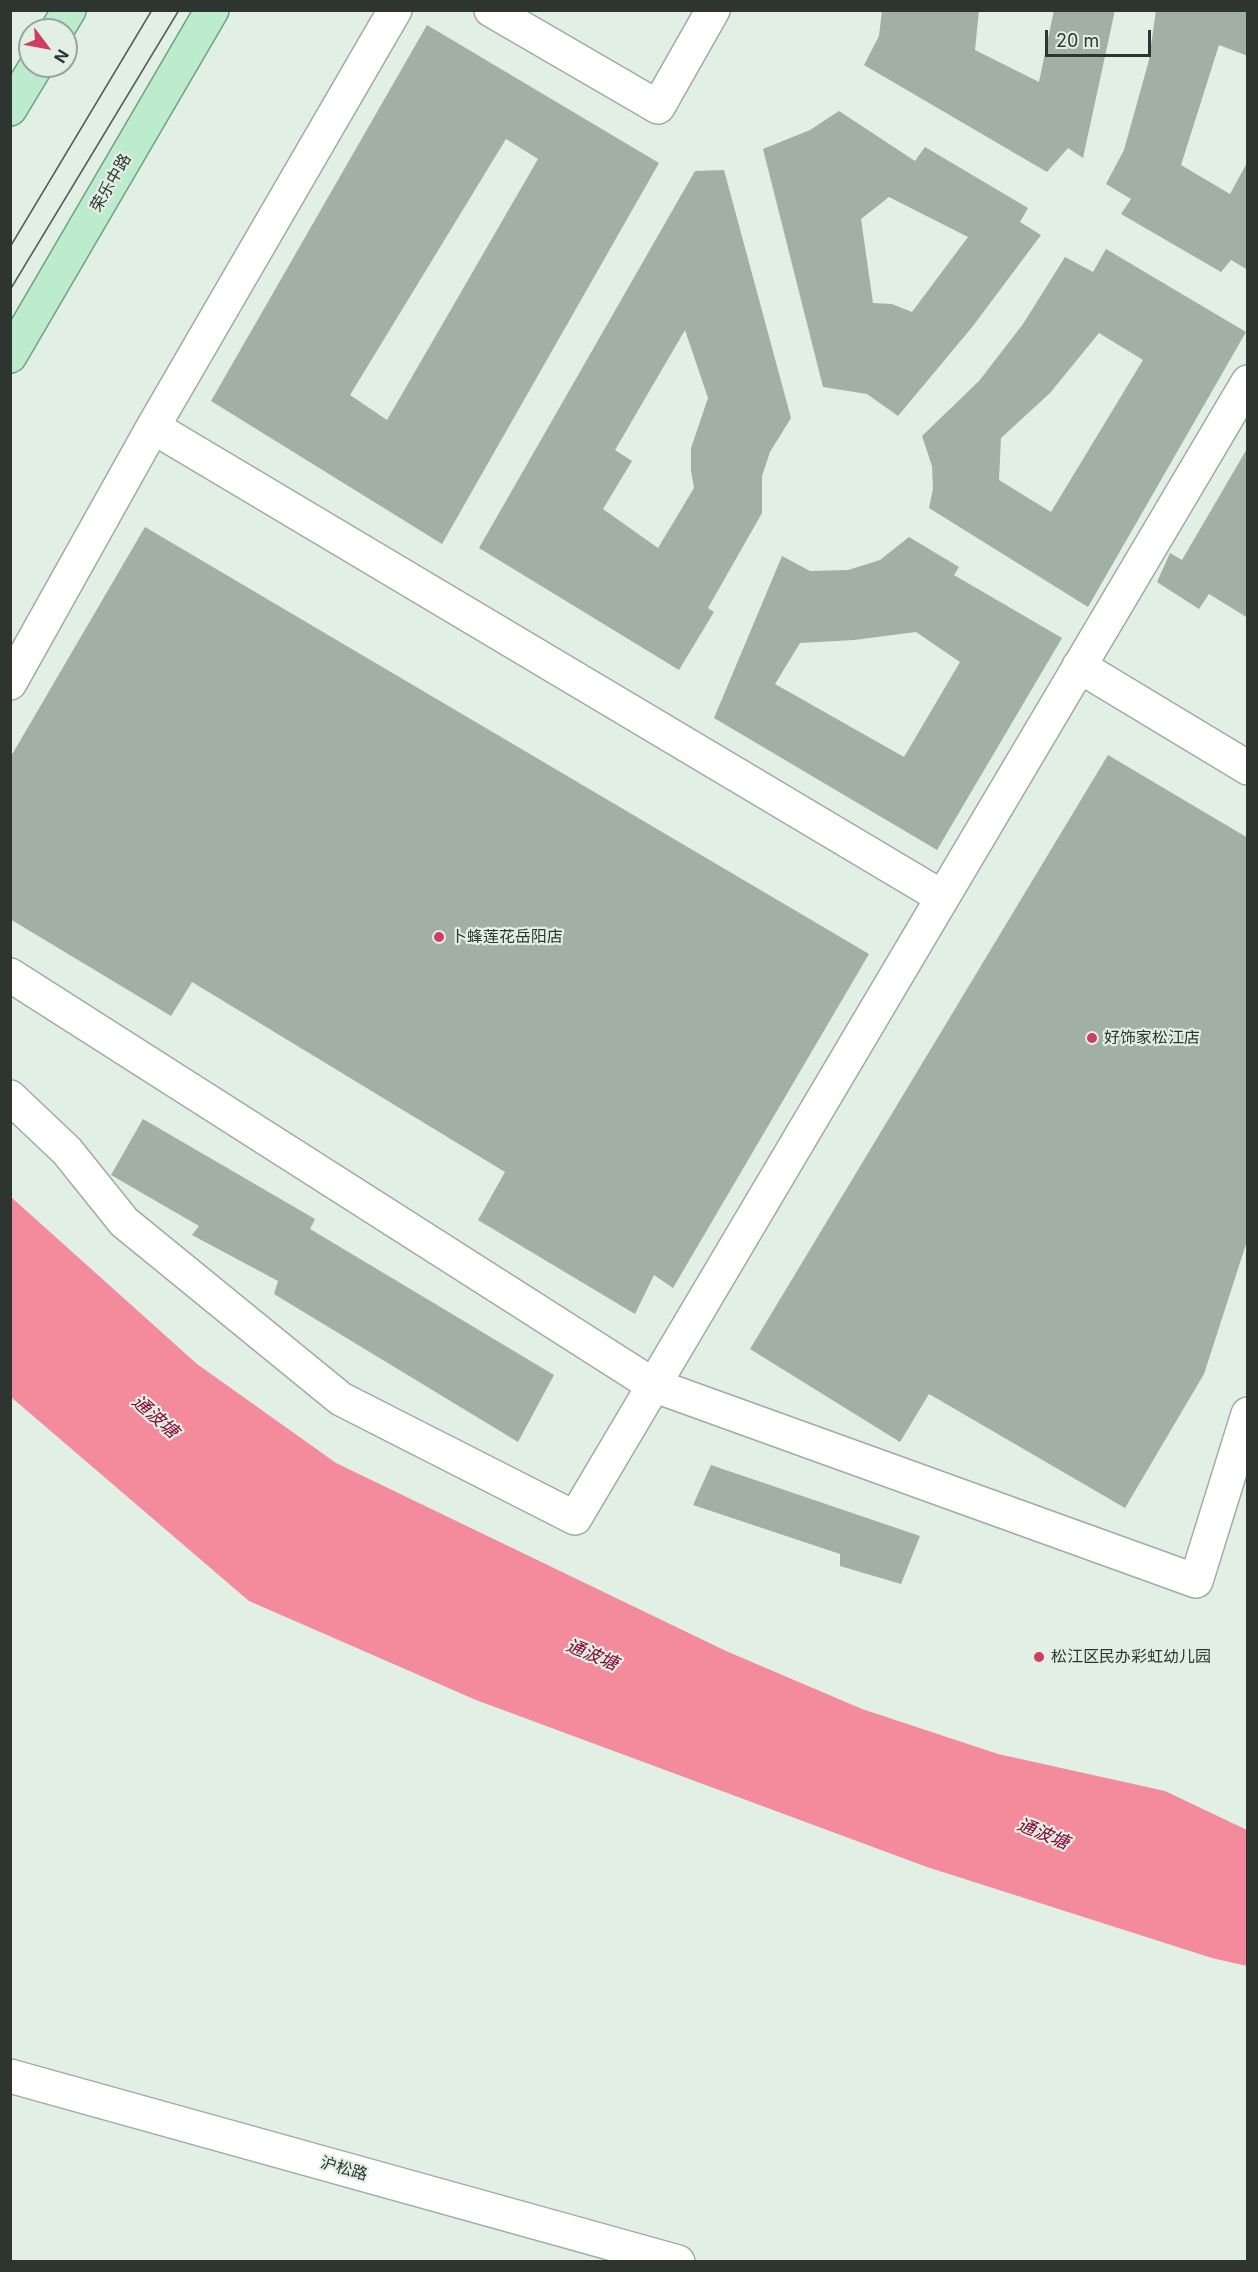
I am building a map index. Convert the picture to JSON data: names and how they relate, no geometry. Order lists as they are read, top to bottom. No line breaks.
{"streets":{"main road":["荣乐中路"],"street":["沪松路"]},"water":["通波塘"],"places":["卜蜂莲花岳阳店","好饰家松江店","松江区民办彩虹幼儿园"],"scale_bar":"20 m","north":"bottom right"}
